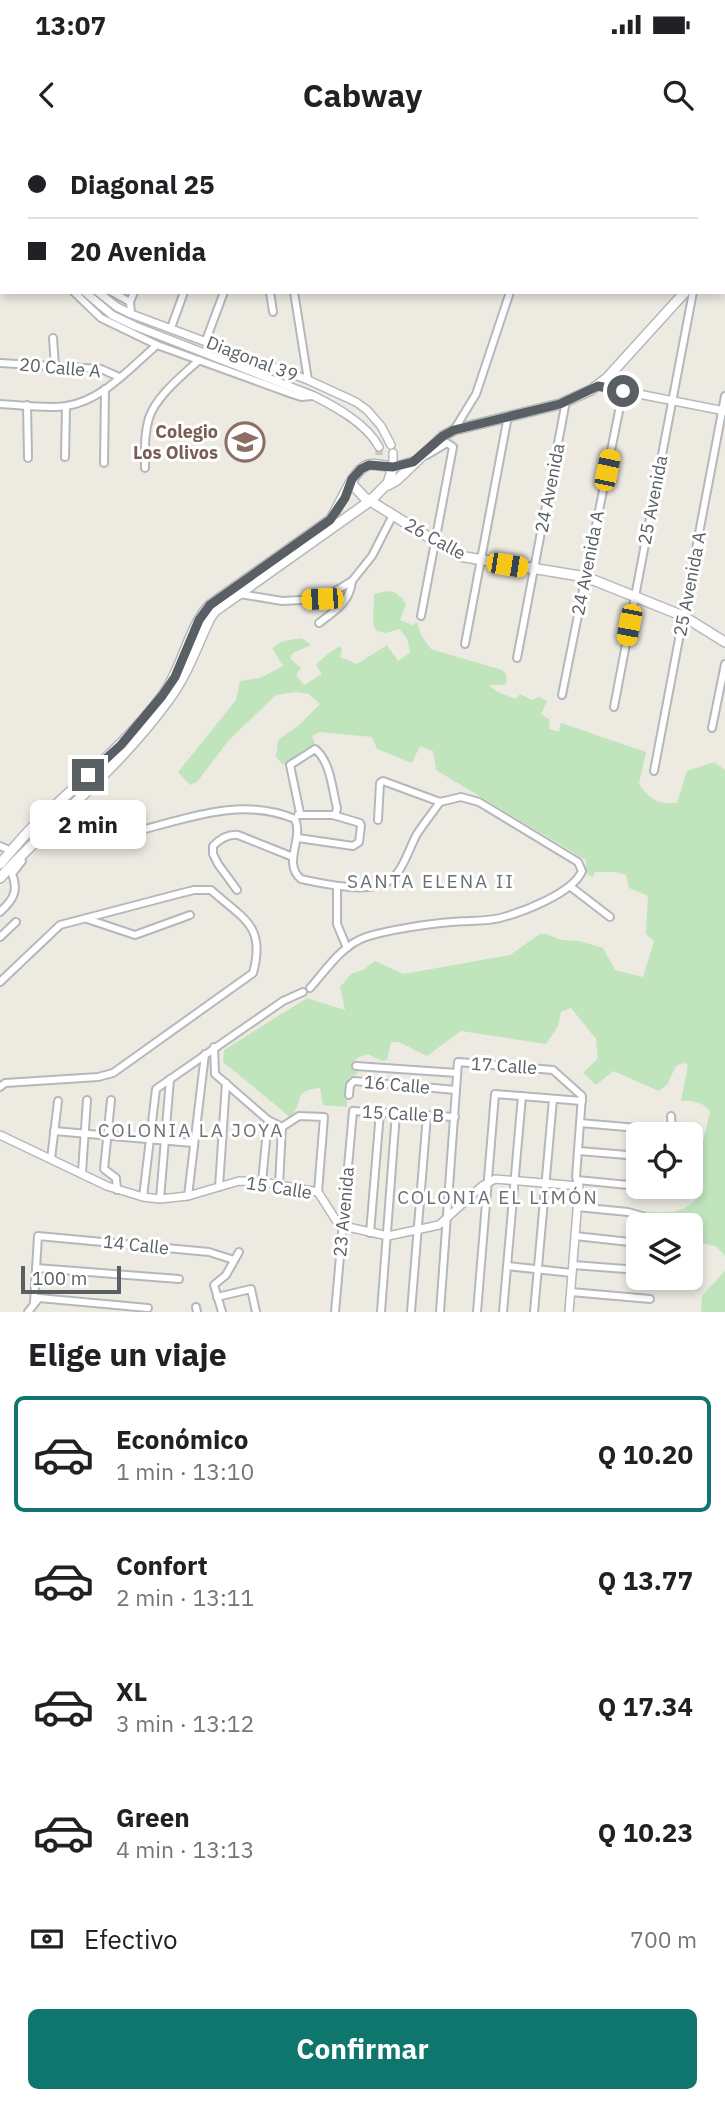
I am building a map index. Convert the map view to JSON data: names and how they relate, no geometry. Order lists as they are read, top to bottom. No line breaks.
{"streets":{"main road":["26 Calle"],"street":["Diagonal 39","20 Calle A","24 Avenida","25 Avenida","24 Avenida A","25 Avenida A","17 Calle","16 Calle","15 Calle B","15 Calle","23 Avenida","14 Calle"]},"crossings":[["24 Avenida","26 Calle"],["25 Avenida","26 Calle"],["26 Calle","24 Avenida A"],["26 Calle","25 Avenida A"],["15 Calle B","23 Avenida"],["15 Calle","23 Avenida"]],"districts":["SANTA ELENA II","COLONIA LA JOYA","COLONIA EL LIMÓN"],"places":{"school or university":["Colegio Los Olivos"]},"scale_bar":"100 m","page":{"status":"13:07","header":"Cabway","banner":["Diagonal 25","20 Avenida"],"bubble":"2 min","scale":"100 m","heading":"Elige un viaje","list":[{"name":"Económico","note":"1 min · 13:10","value":"Q 10.20"},{"name":"Confort","note":"2 min · 13:11","value":"Q 13.77"},{"name":"XL","note":"3 min · 13:12","value":"Q 17.34"},{"name":"Green","note":"4 min · 13:13","value":"Q 10.23"}],"pay":["Efectivo","700 m"],"buttons":"Confirmar"}}
